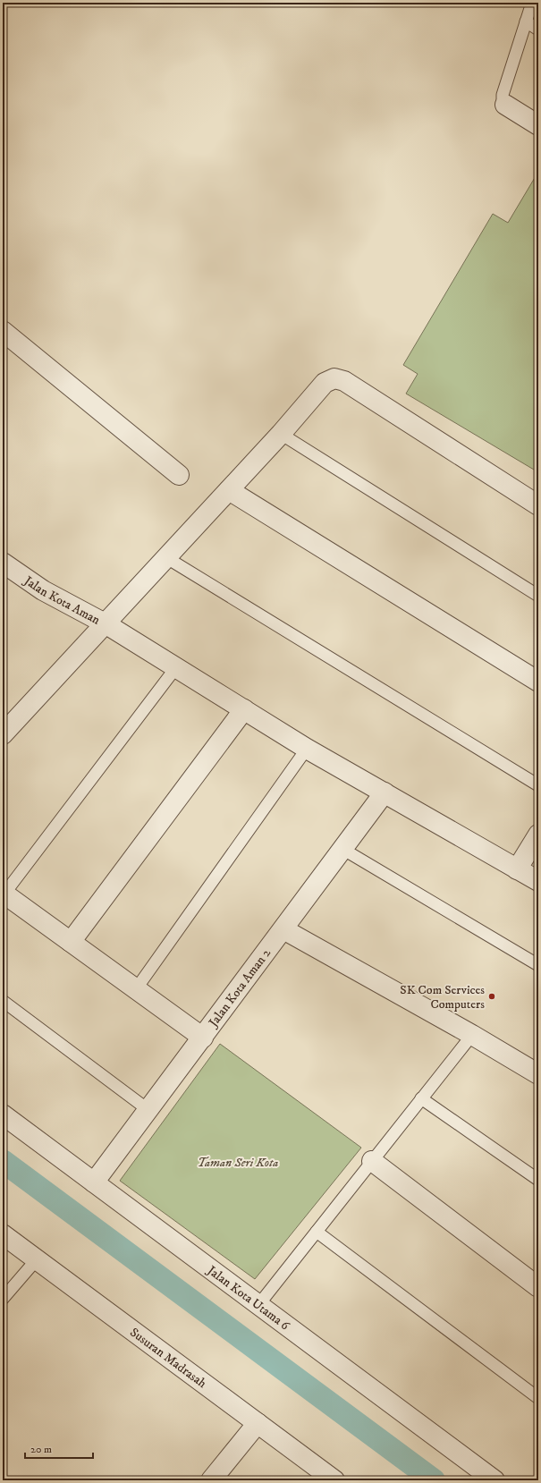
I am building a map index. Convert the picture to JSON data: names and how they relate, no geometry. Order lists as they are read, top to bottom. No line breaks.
{"streets":{"street":["Jalan Kota Aman","Jalan Kota Aman 2","Jalan Kota Utama 6","Susuran Madrasah"]},"crossings":[["Jalan Kota Aman","Jalan Kota Aman 2"],["Jalan Kota Aman 2","Jalan Kota Utama 6"]],"parks":["Taman Seri Kota"],"places":["SK Com Services Computers"],"scale_bar":"20 m"}
